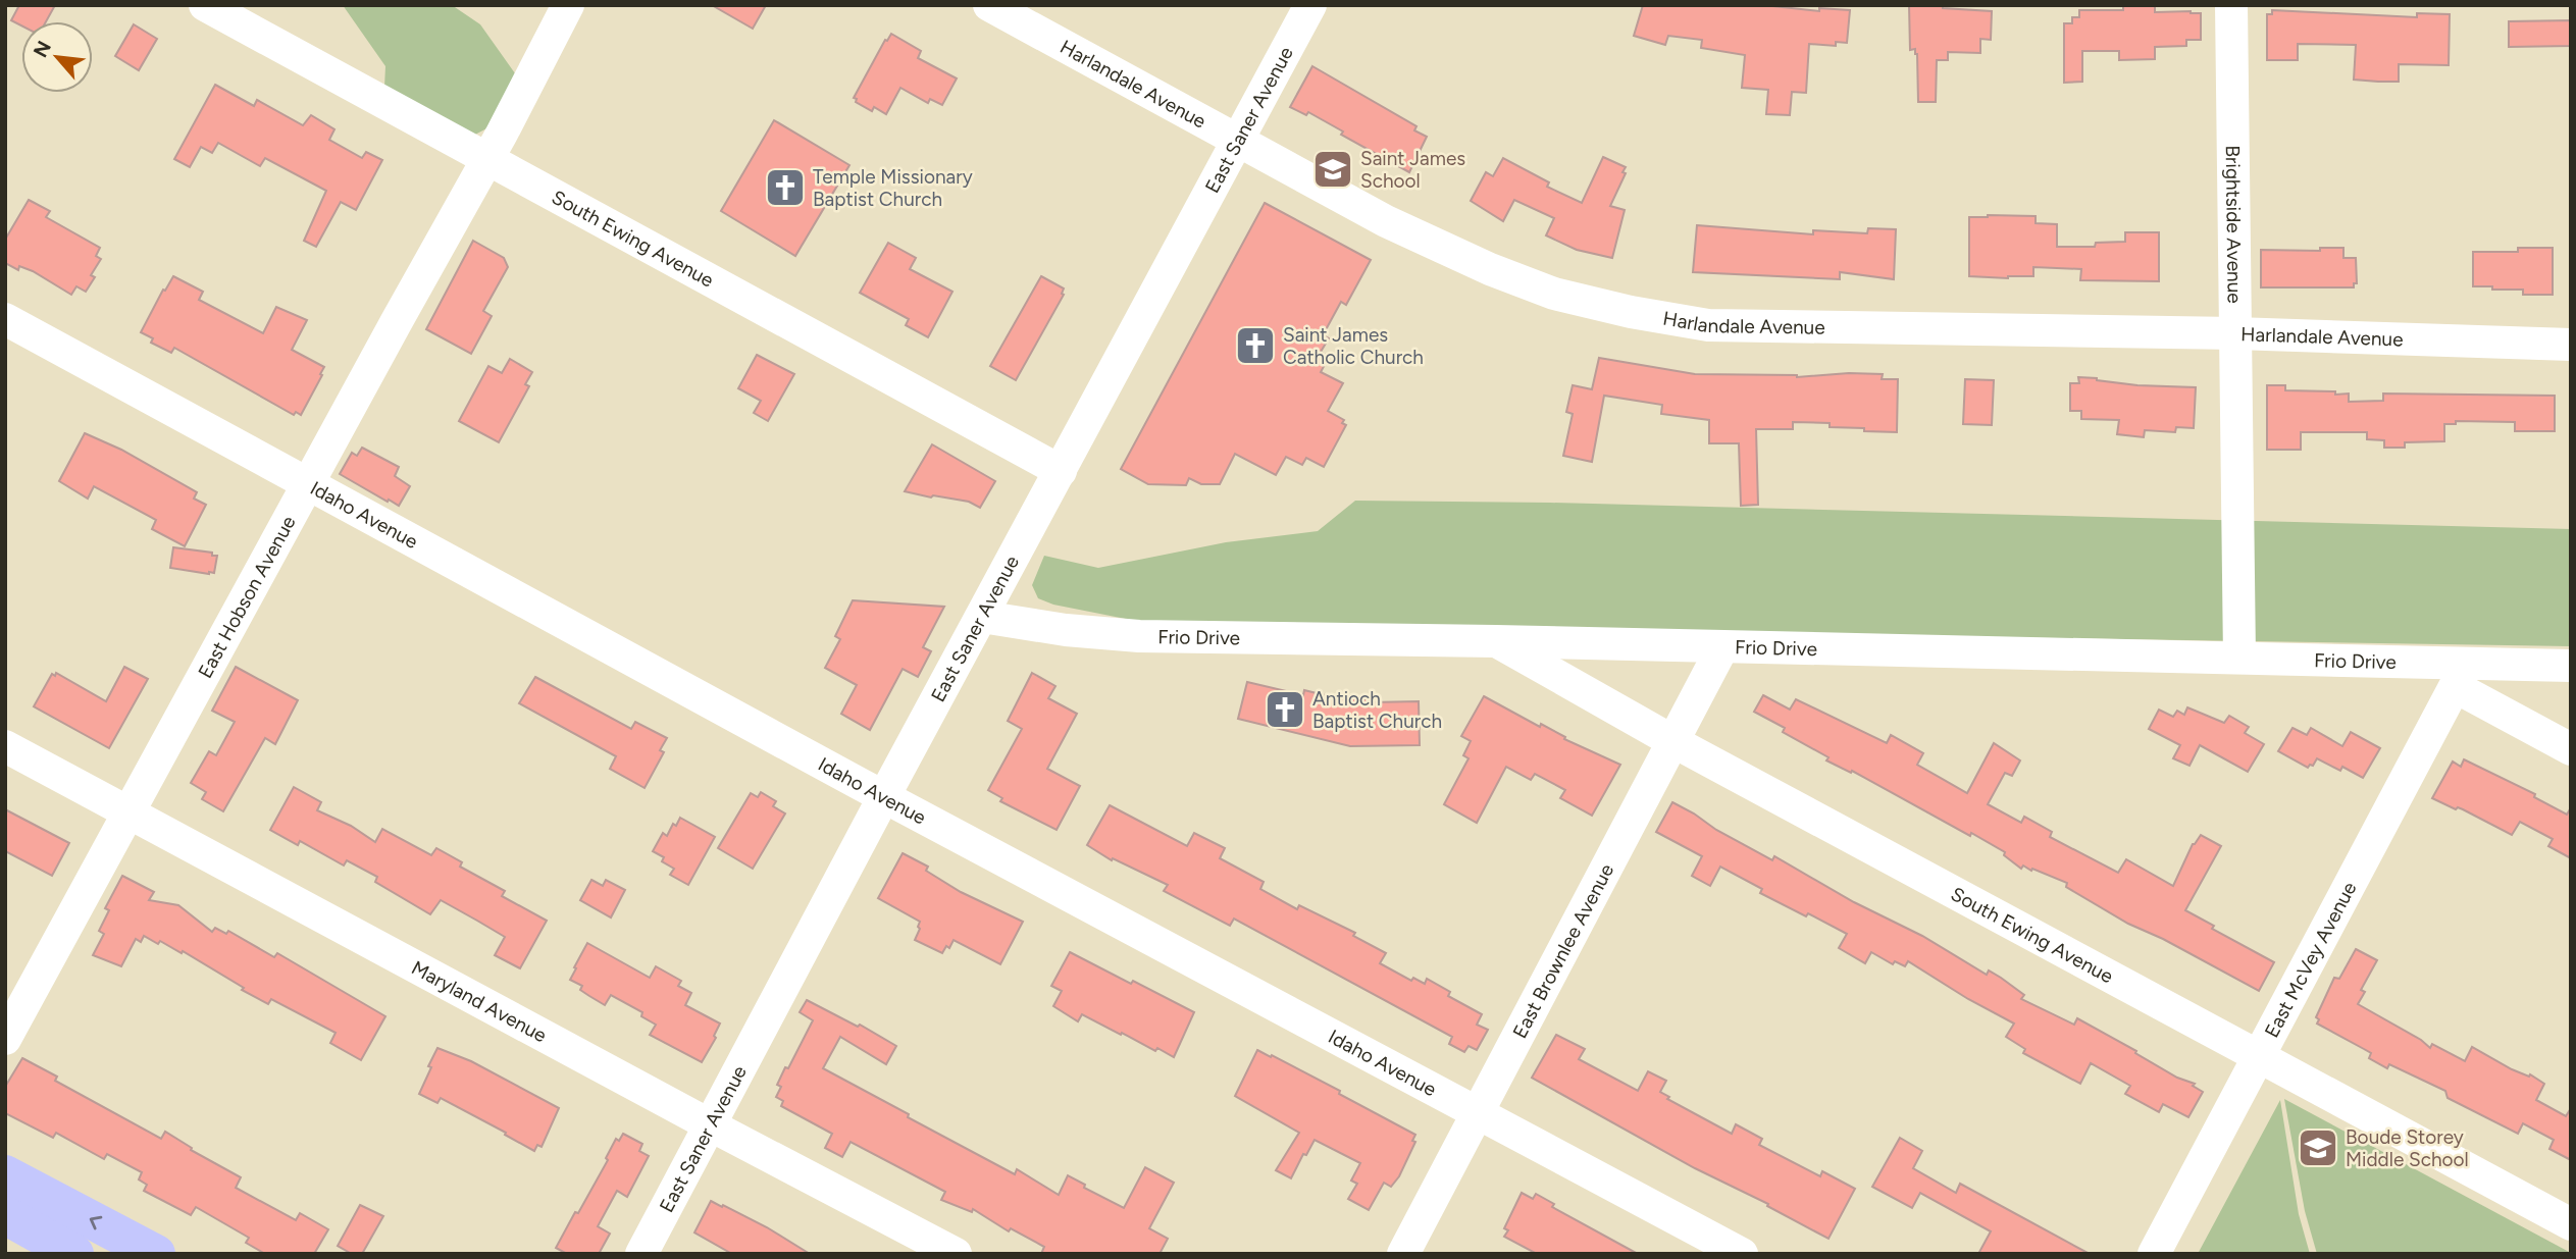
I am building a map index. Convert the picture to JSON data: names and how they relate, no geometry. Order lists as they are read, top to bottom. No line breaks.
{"streets":{"street":["Harlandale Avenue","East Saner Avenue","Brightside Avenue","South Ewing Avenue","Idaho Avenue","East Hobson Avenue","Frio Drive","East Brownlee Avenue","East McVey Avenue","Maryland Avenue"]},"crossings":[["Harlandale Avenue","East Saner Avenue"],["Harlandale Avenue","Brightside Avenue"],["East Saner Avenue","South Ewing Avenue"],["East Saner Avenue","Idaho Avenue"],["East Saner Avenue","Frio Drive"],["East Saner Avenue","Maryland Avenue"],["Brightside Avenue","Frio Drive"],["South Ewing Avenue","East Hobson Avenue"],["South Ewing Avenue","Frio Drive"],["South Ewing Avenue","East Brownlee Avenue"],["South Ewing Avenue","East McVey Avenue"],["Idaho Avenue","East Hobson Avenue"],["Idaho Avenue","East Brownlee Avenue"],["East Hobson Avenue","Maryland Avenue"],["Frio Drive","East Brownlee Avenue"],["Frio Drive","East McVey Avenue"]],"places":{"school or university":["Saint James School","Boude Storey Middle School"],"church":["Temple Missionary Baptist Church","Saint James Catholic Church","Antioch Baptist Church"]},"north":"top left"}
